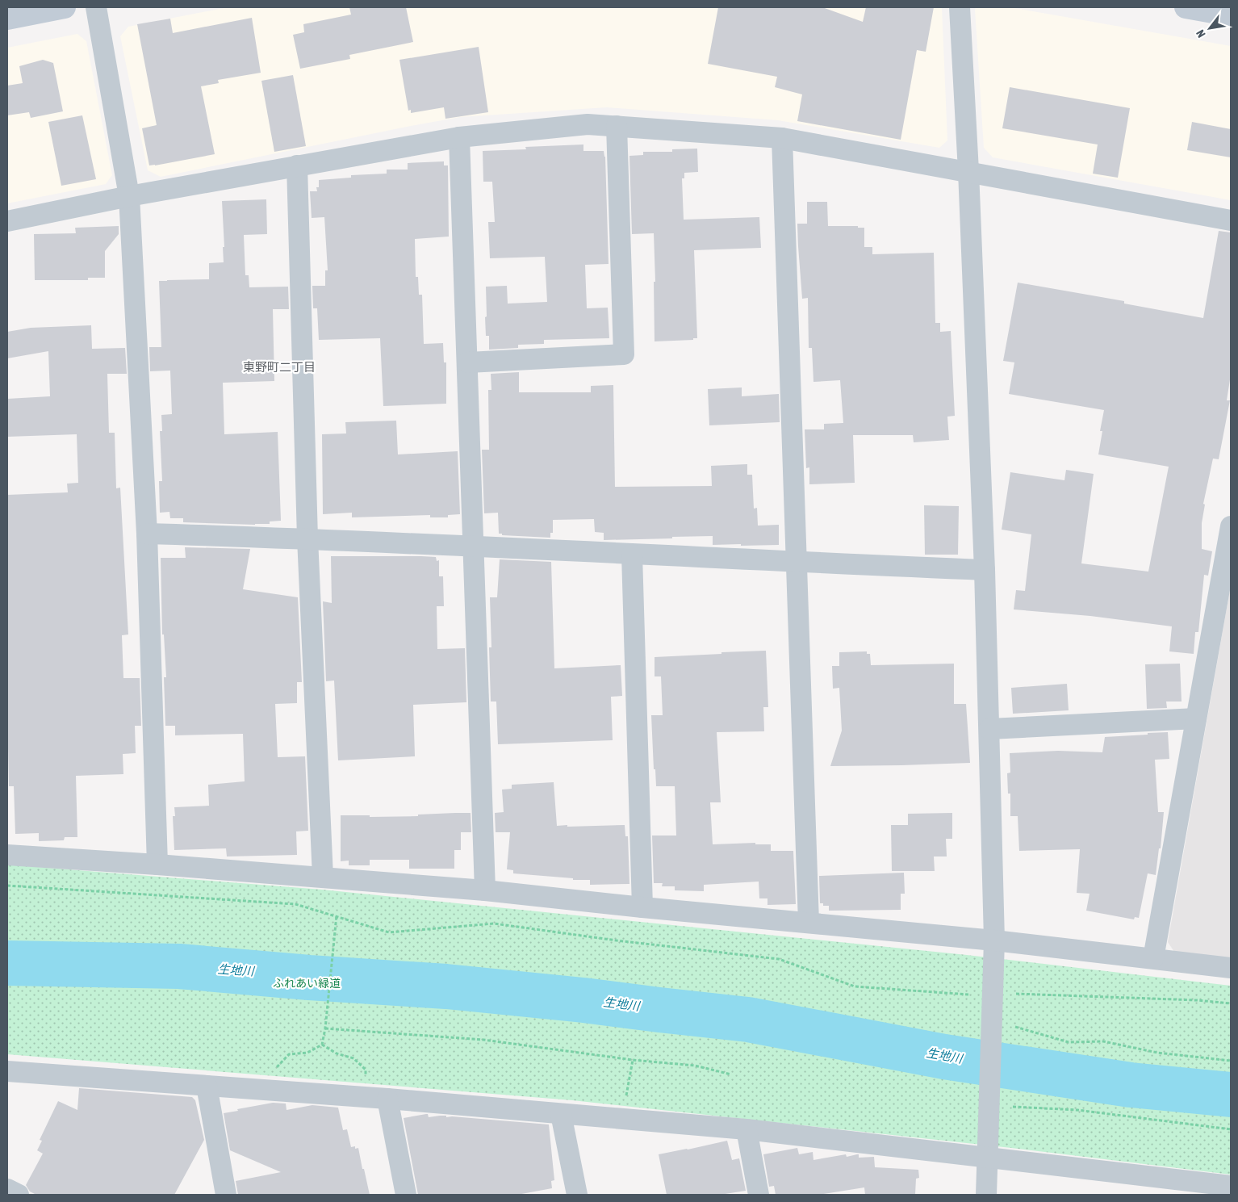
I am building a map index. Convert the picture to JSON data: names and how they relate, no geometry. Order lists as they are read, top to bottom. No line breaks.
{"districts":["東野町二丁目"],"water":["生地川"],"parks":["ふれあい緑道"],"north":"bottom left"}
